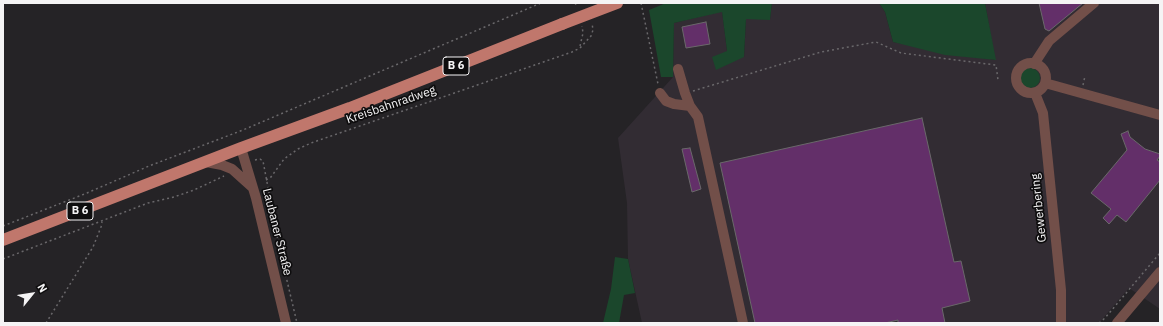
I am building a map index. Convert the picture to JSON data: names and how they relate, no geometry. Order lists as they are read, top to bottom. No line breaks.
{"streets":{"main road":["B 6"],"street":["Gewerbering","Laubaner Straße"],"path":["Kreisbahnradweg"]},"crossings":[["B 6","Laubaner Straße"]],"north":"top right"}
